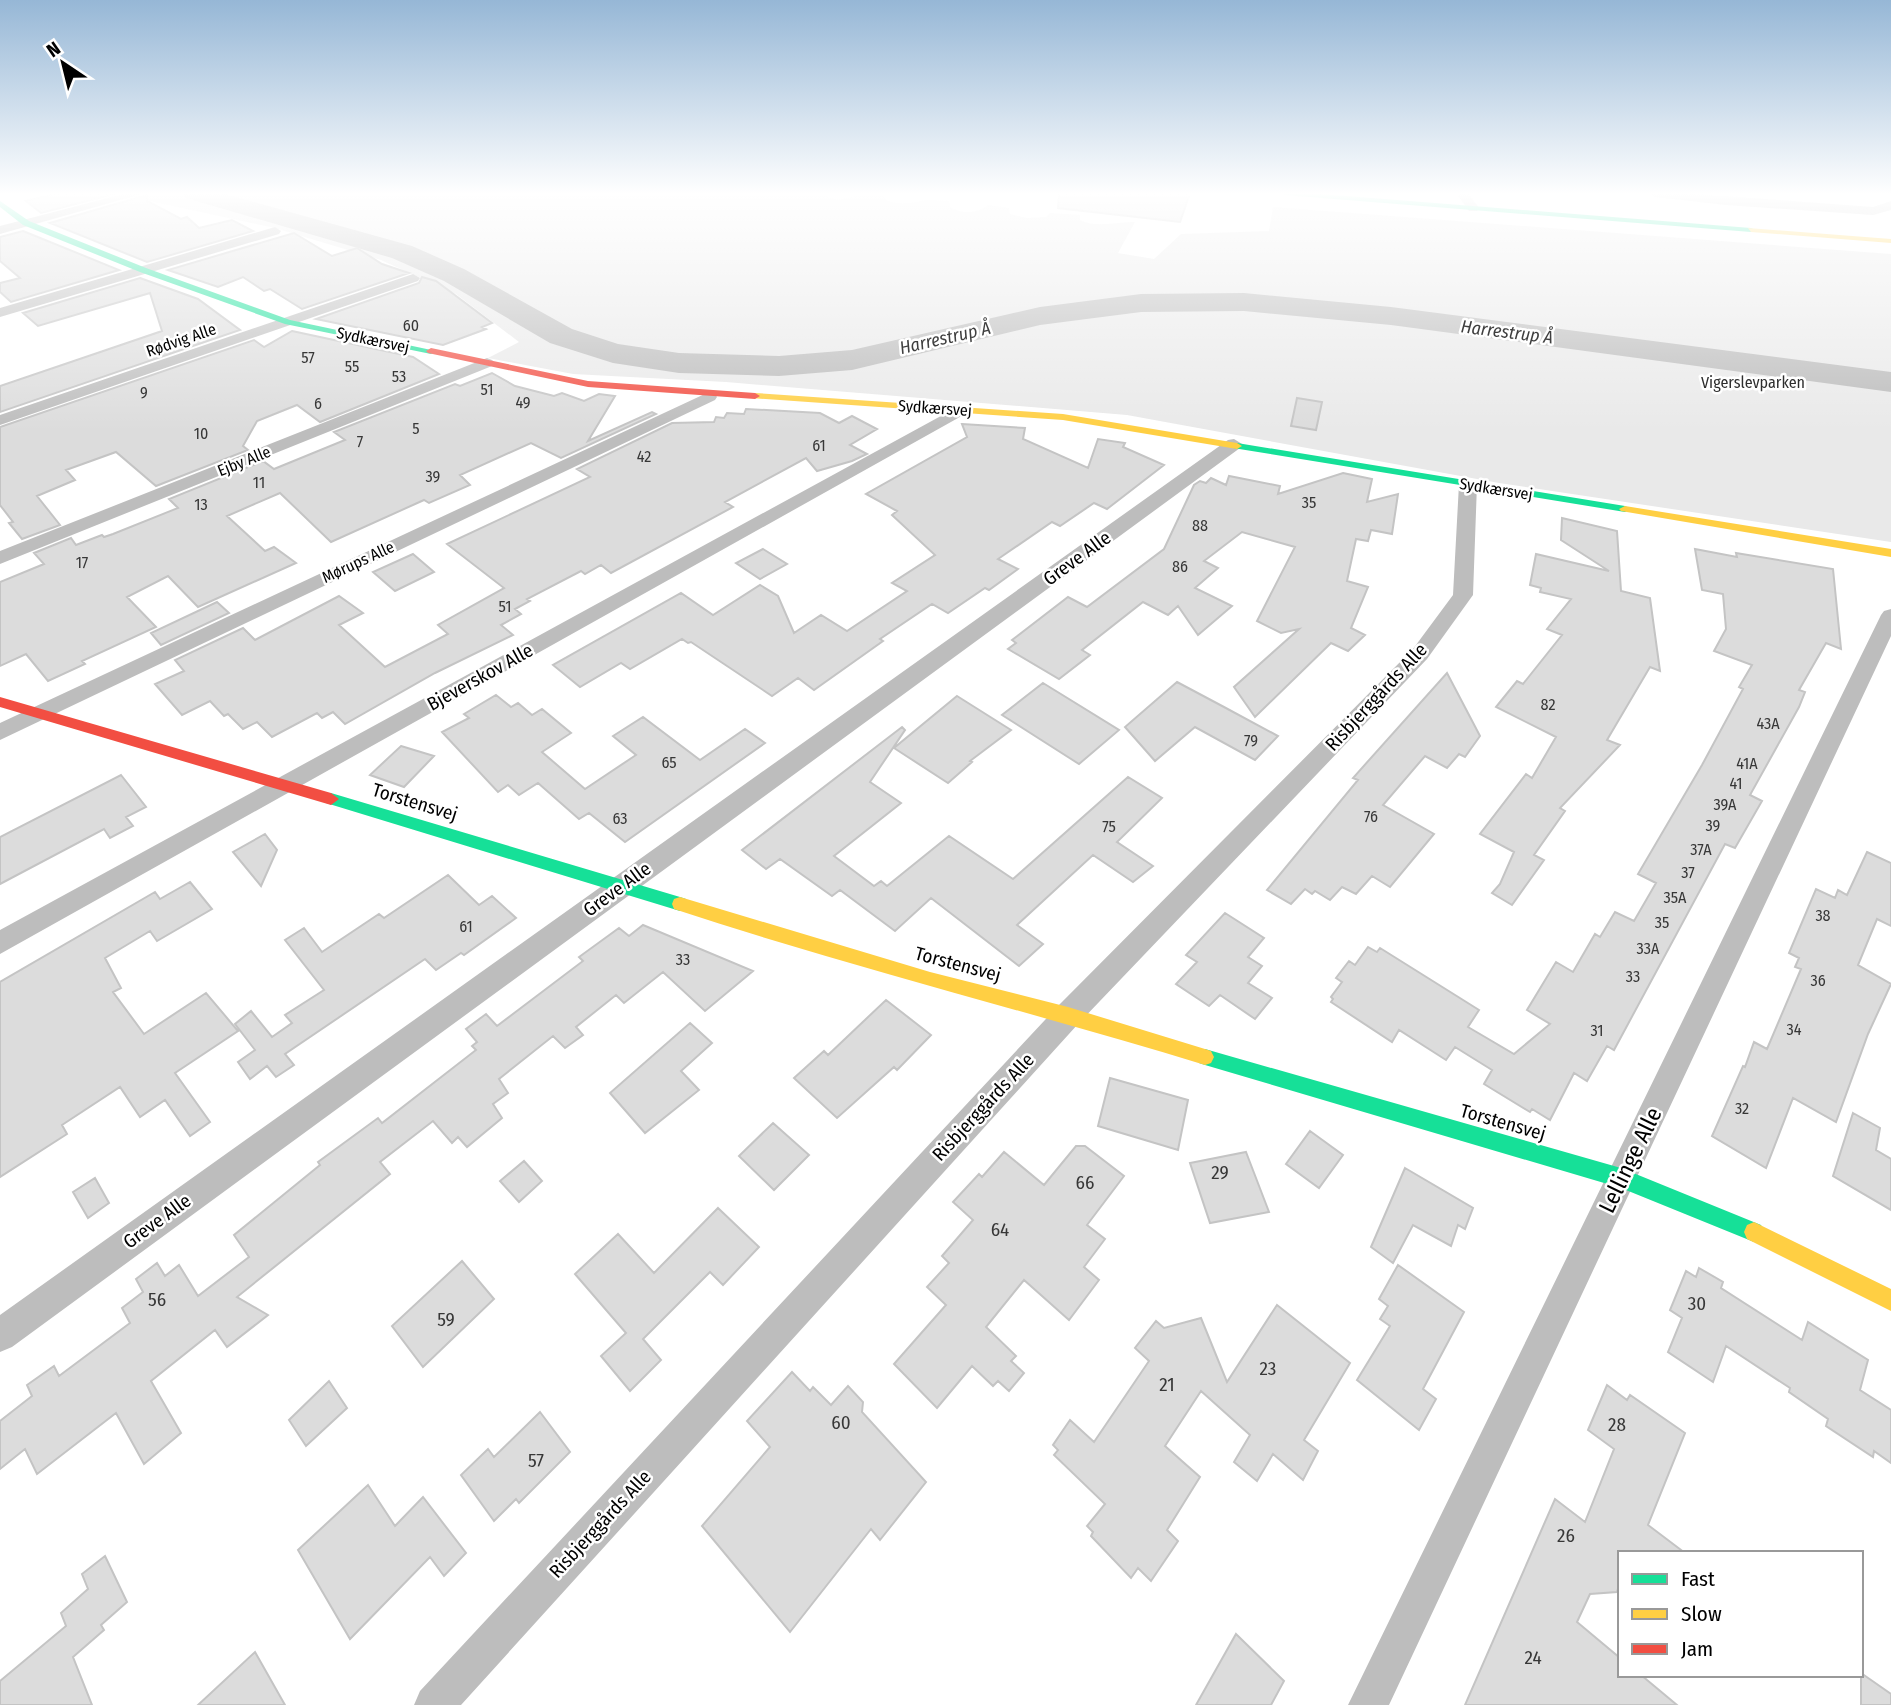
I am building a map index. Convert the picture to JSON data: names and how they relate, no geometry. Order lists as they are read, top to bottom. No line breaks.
{"streets":{"street":["Rødvig Alle","Sydkærsvej","Ejby Alle","Greve Alle","Mørups Alle","Bjeverskov Alle","Risbjerggårds Alle","Torstensvej","Lellinge Alle"]},"crossings":[["Rødvig Alle","Sydkærsvej"],["Sydkærsvej","Ejby Alle"],["Sydkærsvej","Greve Alle"],["Sydkærsvej","Mørups Alle"],["Sydkærsvej","Bjeverskov Alle"],["Sydkærsvej","Risbjerggårds Alle"],["Greve Alle","Torstensvej"],["Mørups Alle","Torstensvej"],["Bjeverskov Alle","Torstensvej"],["Risbjerggårds Alle","Torstensvej"],["Torstensvej","Lellinge Alle"]],"water":["Harrestrup Å"],"parks":["Vigerslevparken"],"house_numbers":["60","57","55","53","51","9","49","6","5","10","7","61","42","39","11","35","13","88","17","86","51","82","43A","79","65","41A","41","39A","76","63","39","75","37A","37","35A","38","35","61","33A","33","33","36","34","31","32","29","66","64","56","30","59","23","21","60","28","57","26","24"],"legend":["Fast","Slow","Jam"],"north":"top left"}
